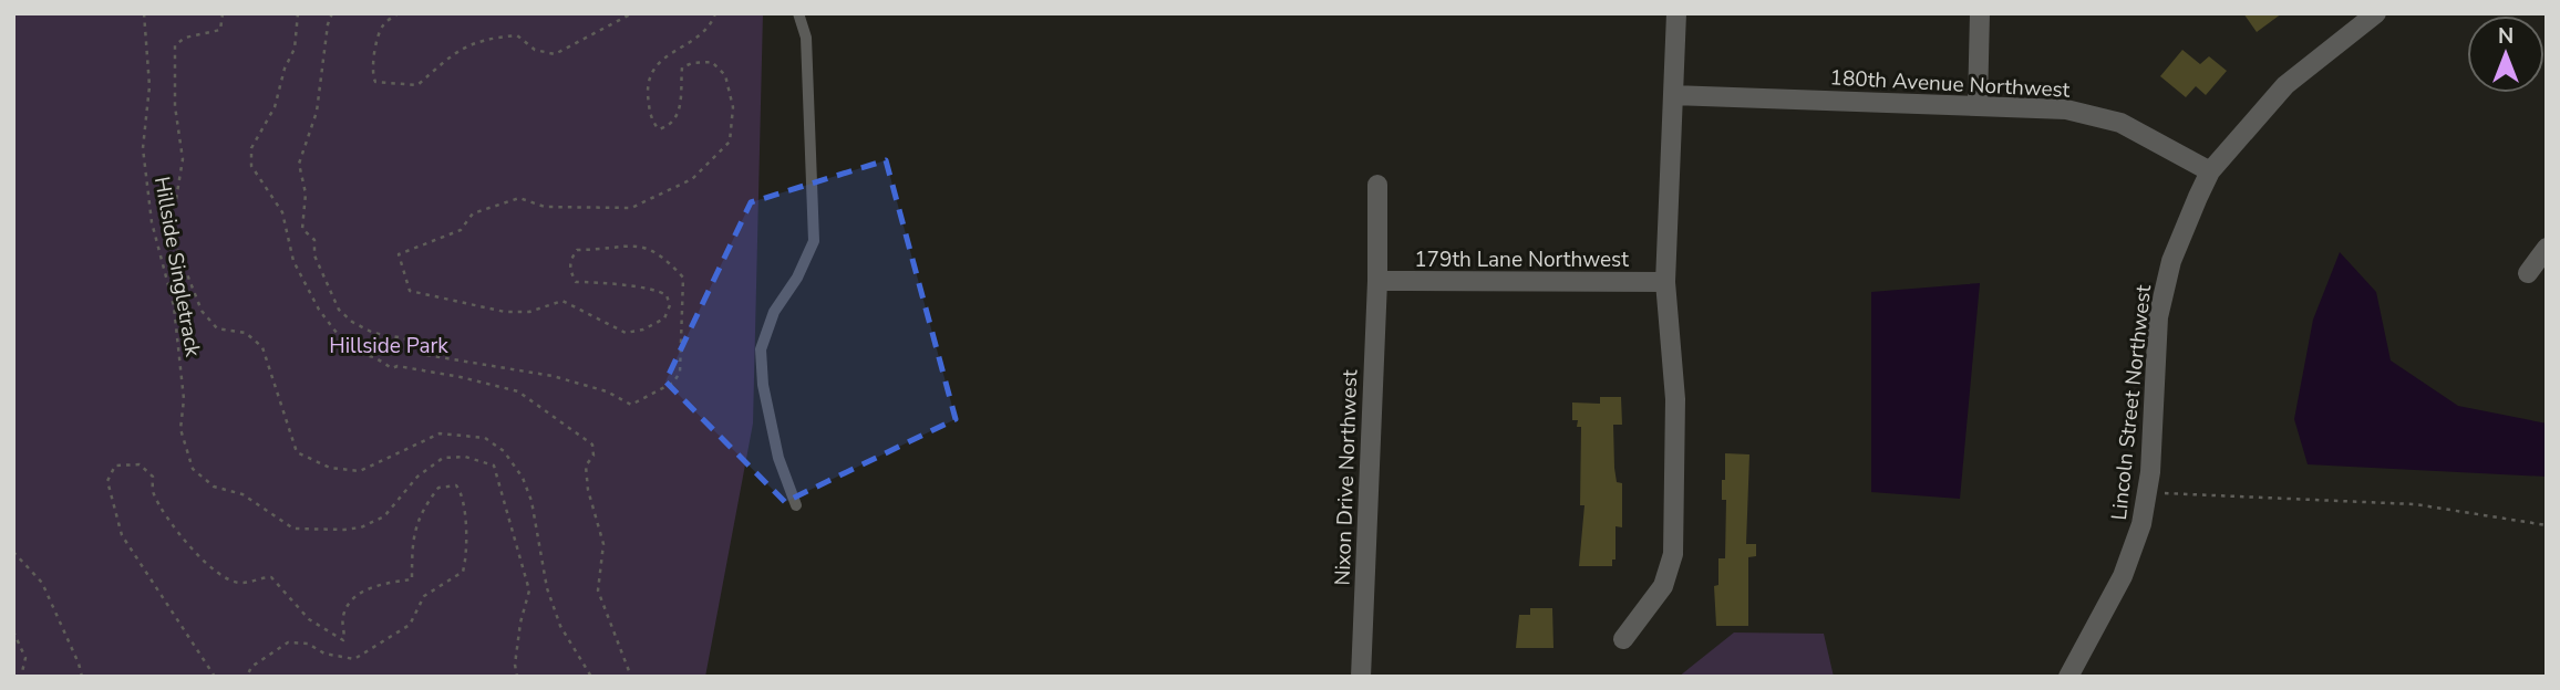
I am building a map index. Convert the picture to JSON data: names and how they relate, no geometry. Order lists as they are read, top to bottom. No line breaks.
{"streets":{"street":["180th Avenue Northwest","179th Lane Northwest","Lincoln Street Northwest","Nixon Drive Northwest"],"path":["Hillside Singletrack"]},"crossings":[["180th Avenue Northwest","Lincoln Street Northwest"],["179th Lane Northwest","Nixon Drive Northwest"]],"parks":["Hillside Park"],"north":"top"}
